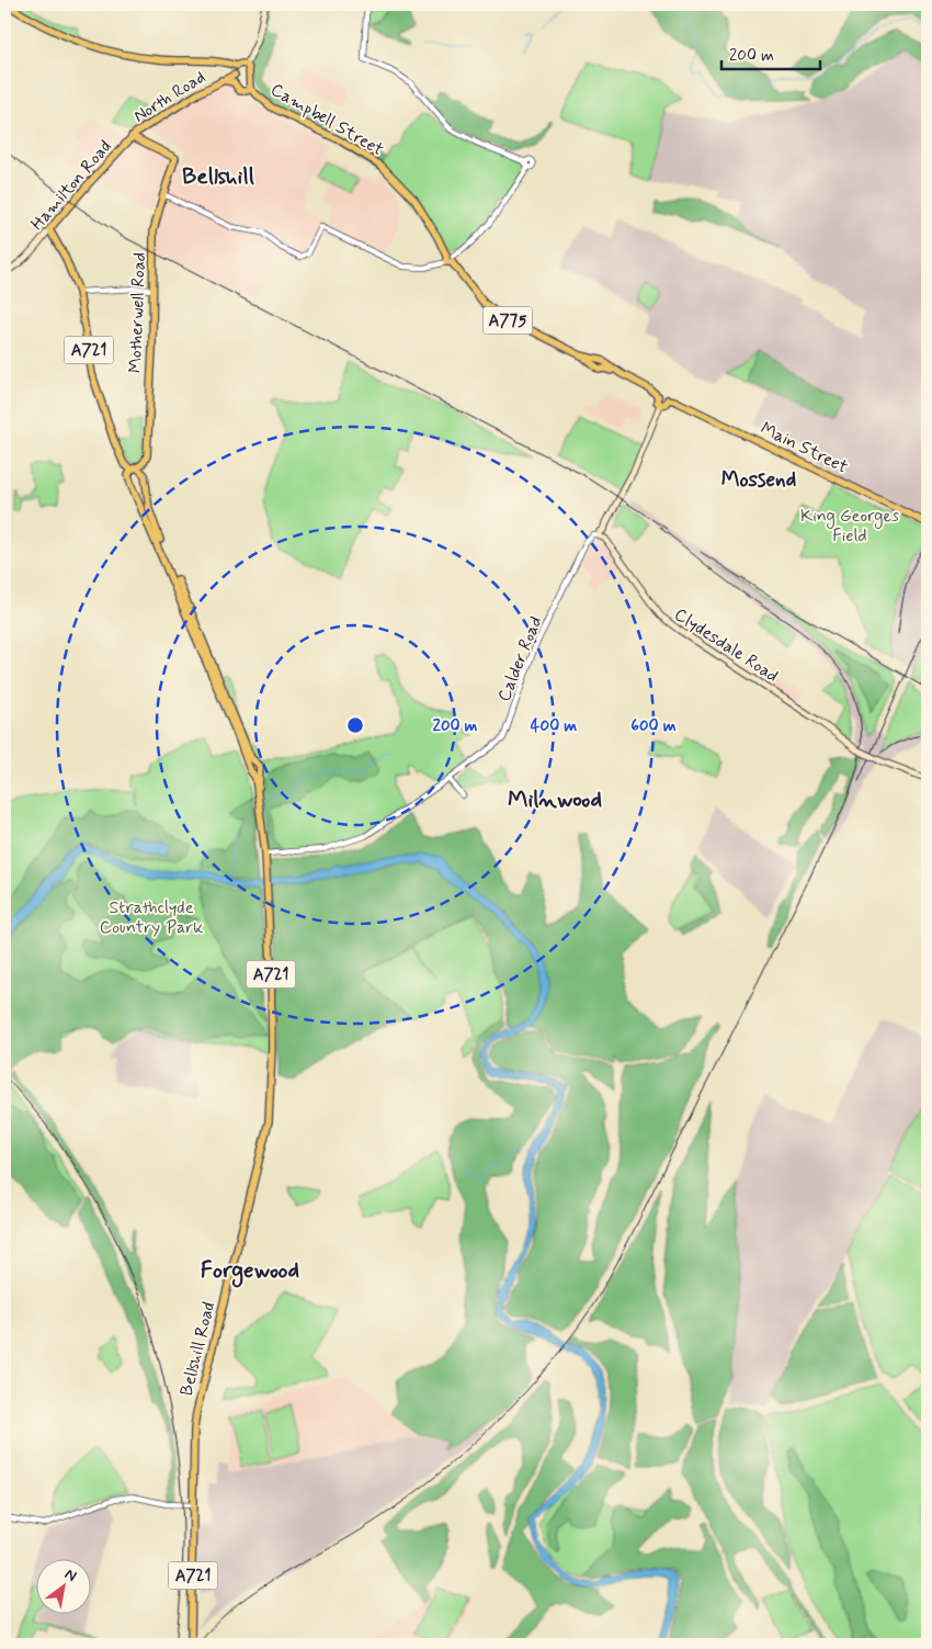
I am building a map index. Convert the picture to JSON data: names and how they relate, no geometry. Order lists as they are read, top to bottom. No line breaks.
{"streets":{"main road":["North Road","Campbell Street","Hamilton Road","Motherwell Road","A775","A721","Main Street","Clydesdale Road","Bellshill Road"],"street":["Calder Road"]},"crossings":[["North Road","Campbell Street"],["North Road","Hamilton Road"],["North Road","Motherwell Road"],["Campbell Street","A775"],["Hamilton Road","Motherwell Road"],["Hamilton Road","A721"],["Motherwell Road","A721"],["A775","Main Street"],["A721","Calder Road"],["A721","Bellshill Road"],["Clydesdale Road","Calder Road"],["Calder Road","Bellshill Road"]],"districts":["Bellshill","Mossend","Milnwood","Forgewood"],"parks":["King Georges Field","Strathclyde Country Park"],"scale_bar":"200 m","north":"top right","rings":["200 m","400 m","600 m"]}
